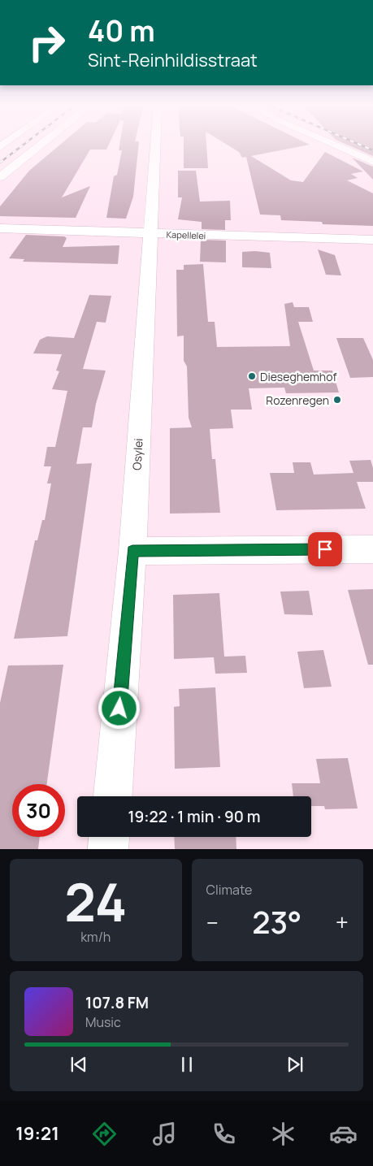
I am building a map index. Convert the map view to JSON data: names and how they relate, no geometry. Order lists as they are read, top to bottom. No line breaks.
{"streets":{"street":["Kapellelei","Osylei"]},"crossings":[["Kapellelei","Osylei"]],"places":["Dieseghemhof","Rozenregen"],"page":{"turn":["40 m","Sint-Reinhildisstraat"],"limit":"30","trip":"19:22 · 1 min · 90 m","tile":[["24","km/h"],"Climate"],"heat":["−","23°","+"],"song":["107.8 FM","Music"],"tabs":"19:21"}}
